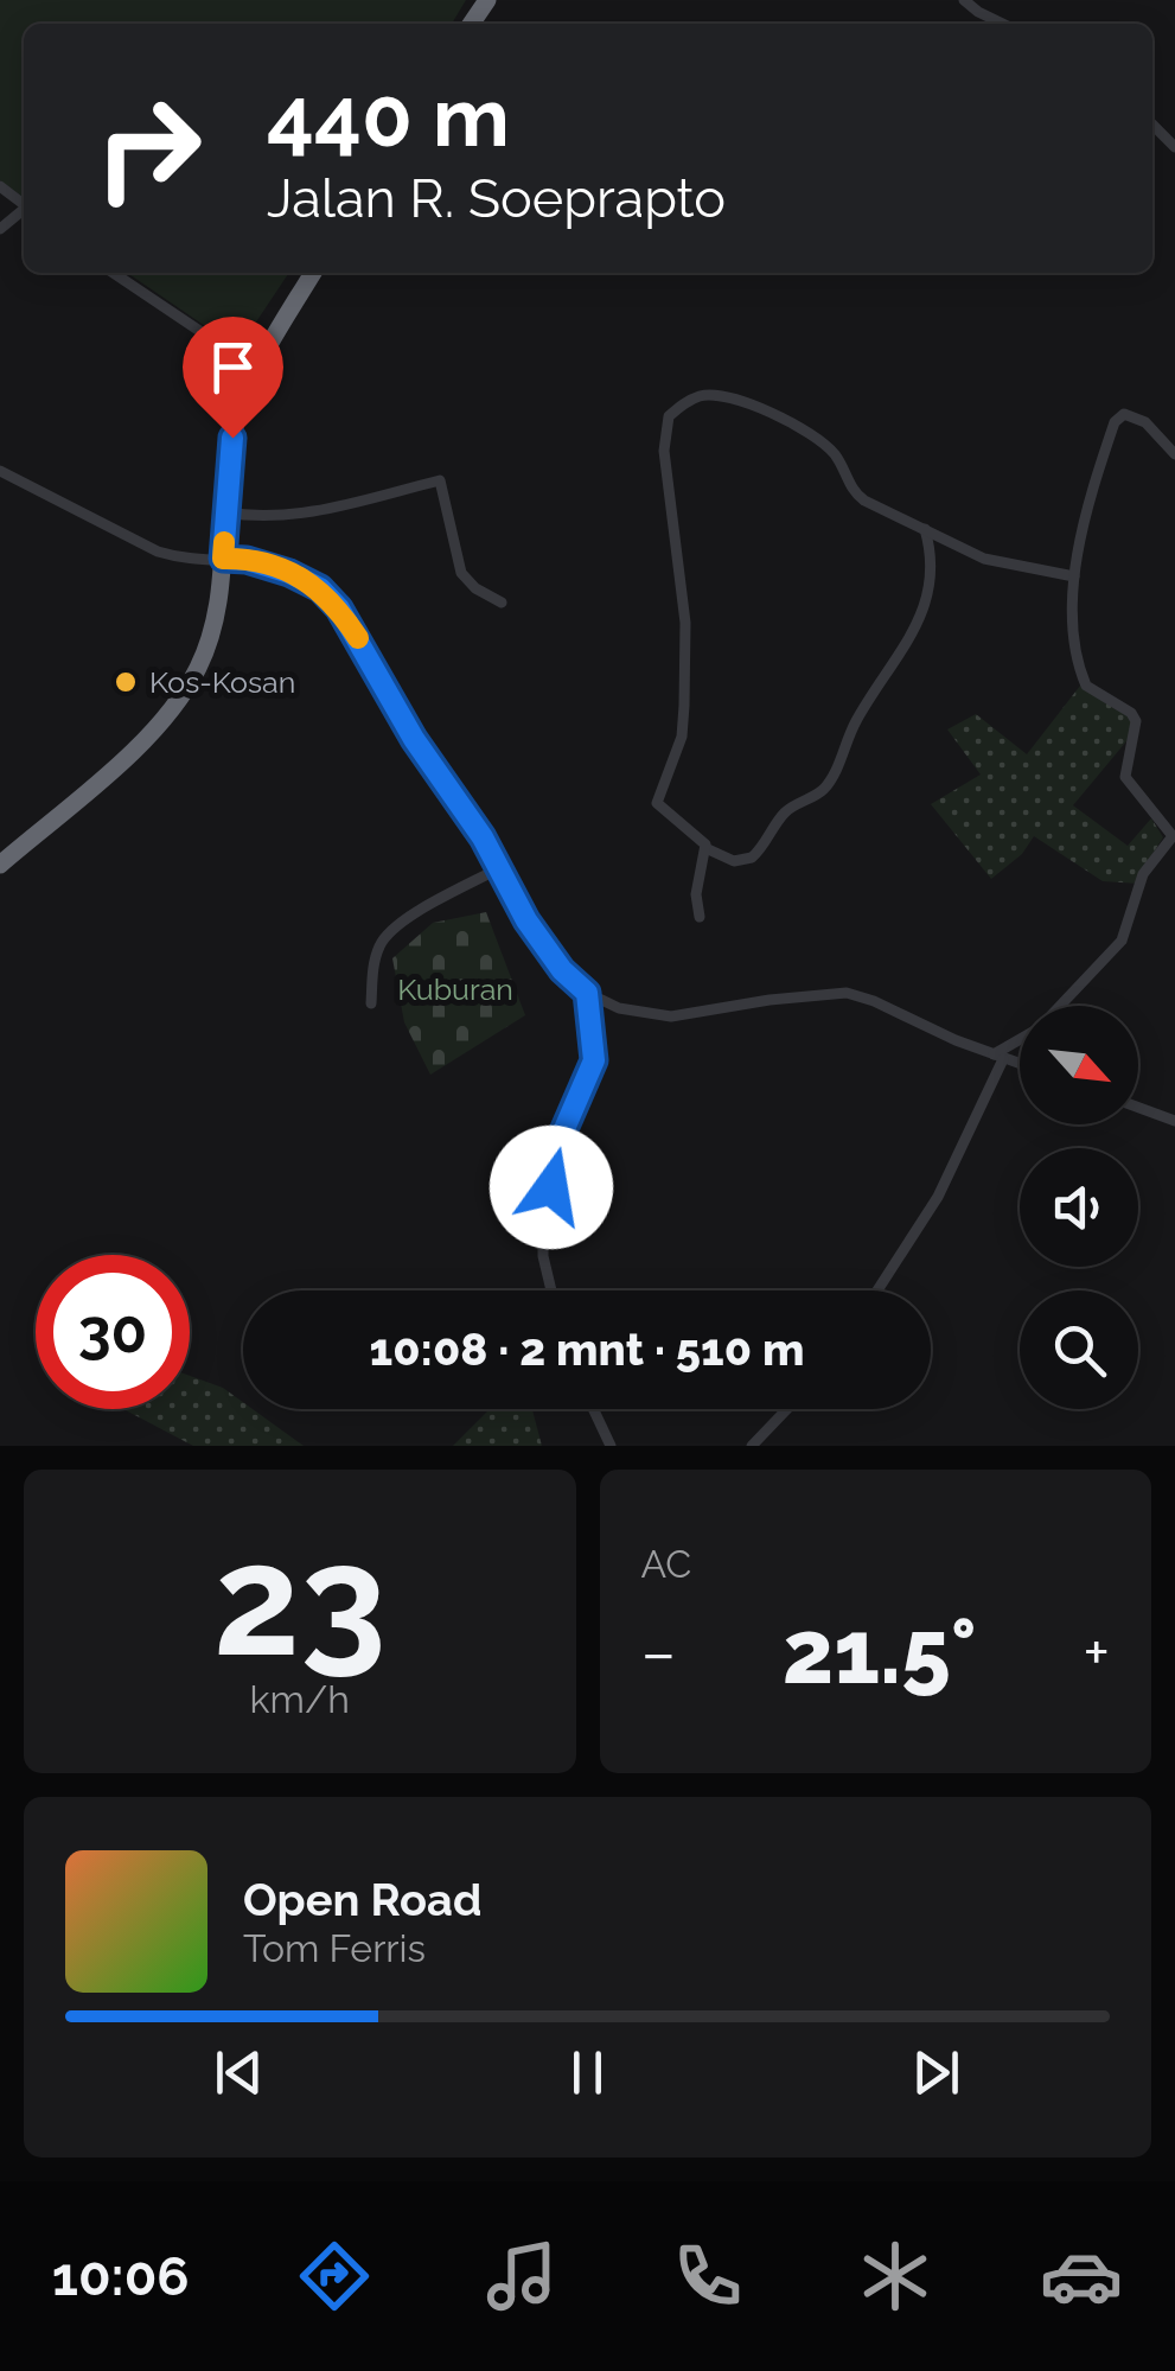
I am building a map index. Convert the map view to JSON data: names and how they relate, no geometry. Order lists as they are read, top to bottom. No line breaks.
{"parks":["Kuburan"],"places":["Kos-Kosan"],"north":"bottom right","page":{"turn":["440 m","Jalan R. Soeprapto"],"limit":"30","trip":"10:08 · 2 mnt · 510 m","tile":[["23","km/h"],"AC"],"heat":["−","21.5°","+"],"song":["Open Road","Tom Ferris"],"tabs":"10:06"}}
